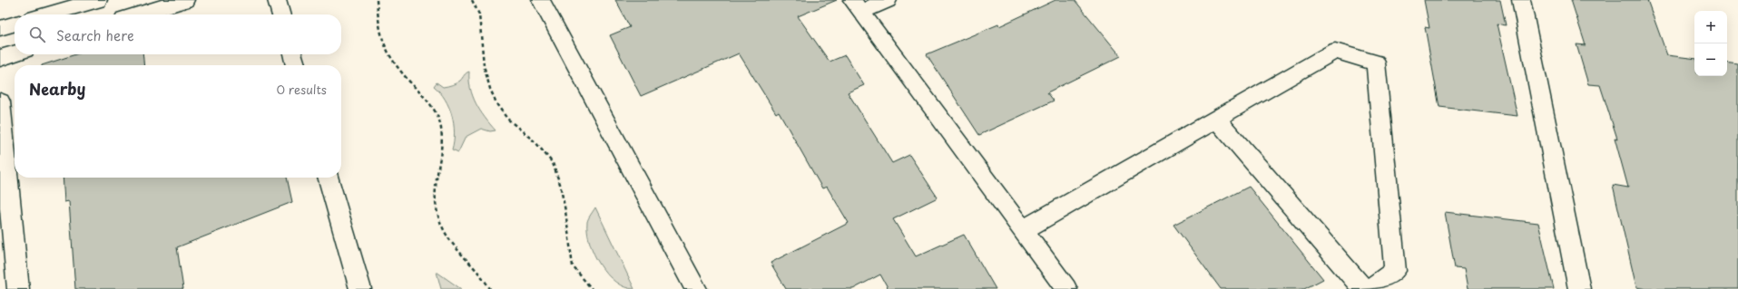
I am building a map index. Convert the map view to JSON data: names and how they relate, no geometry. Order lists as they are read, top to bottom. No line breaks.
{"page":{"map_buttons":["+","−"],"search":"Search here","heading":["Nearby","0 results"]}}
